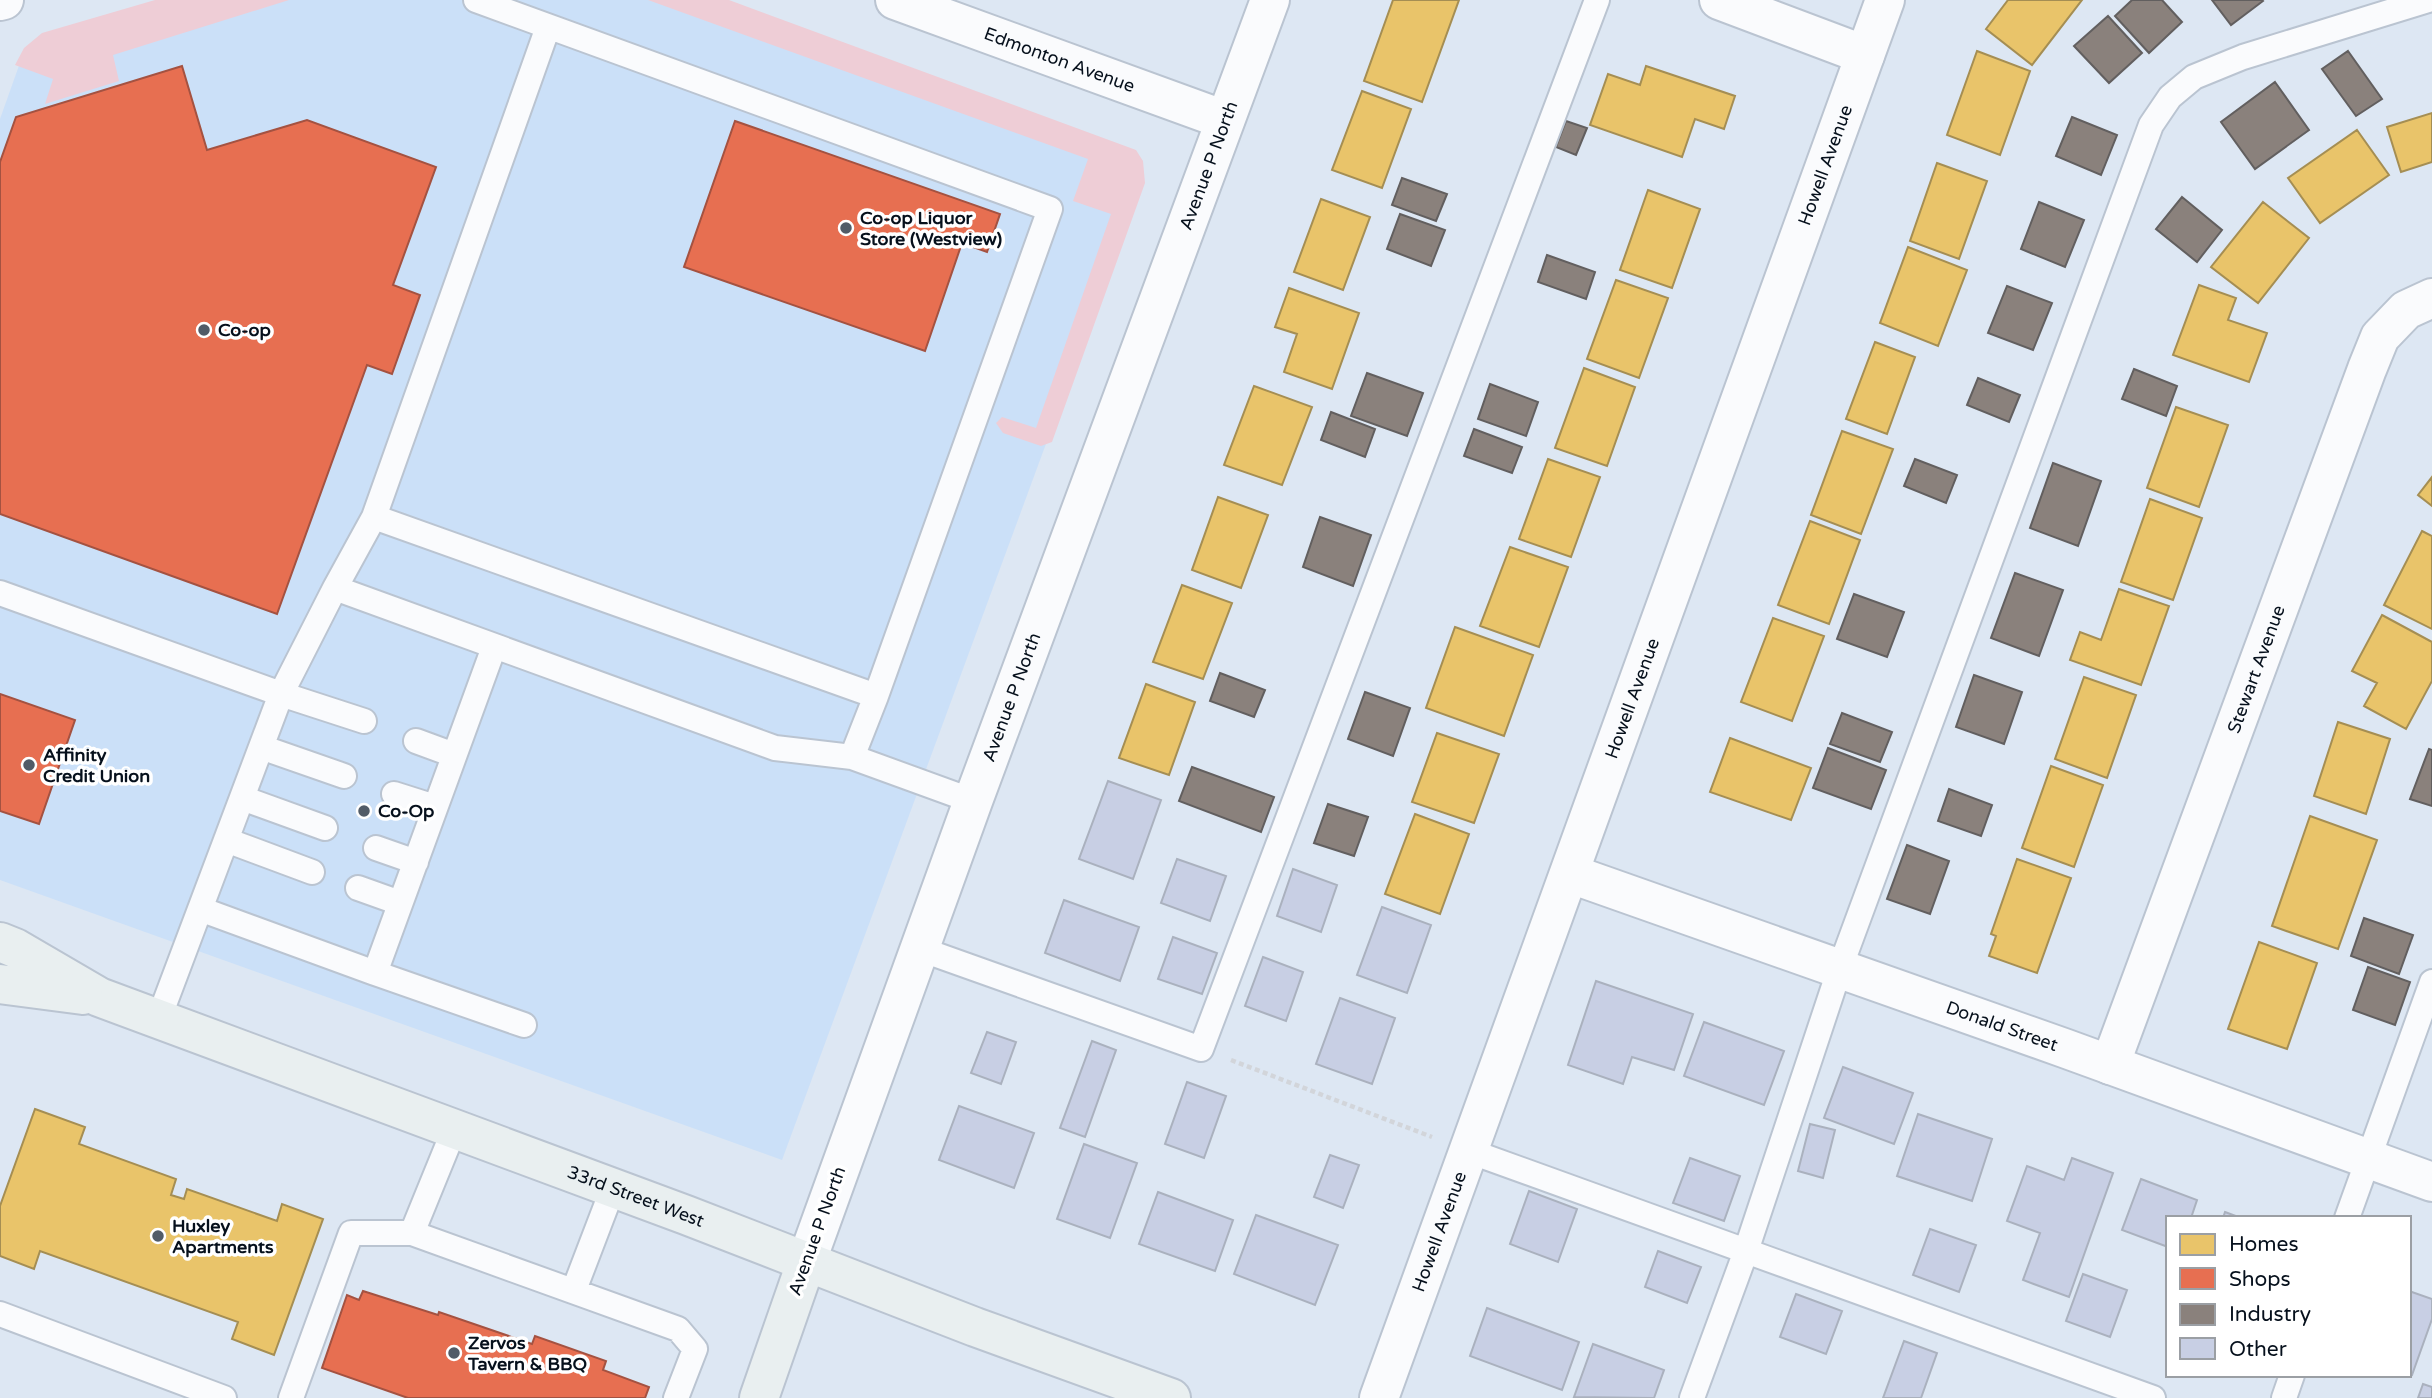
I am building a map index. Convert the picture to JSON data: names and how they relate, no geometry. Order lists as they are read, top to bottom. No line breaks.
{"streets":{"main road":["Avenue P North","33rd Street West"],"street":["Edmonton Avenue","Howell Avenue","Stewart Avenue","Donald Street"]},"crossings":[["Edmonton Avenue","Avenue P North"],["Avenue P North","33rd Street West"],["Howell Avenue","Donald Street"],["Stewart Avenue","Donald Street"]],"places":["Co-op Liquor Store (Westview)","Co-op","Affinity Credit Union","Co-Op","Huxley Apartments","Zervos Tavern & BBQ"],"legend":["Homes","Shops","Industry","Other"]}
